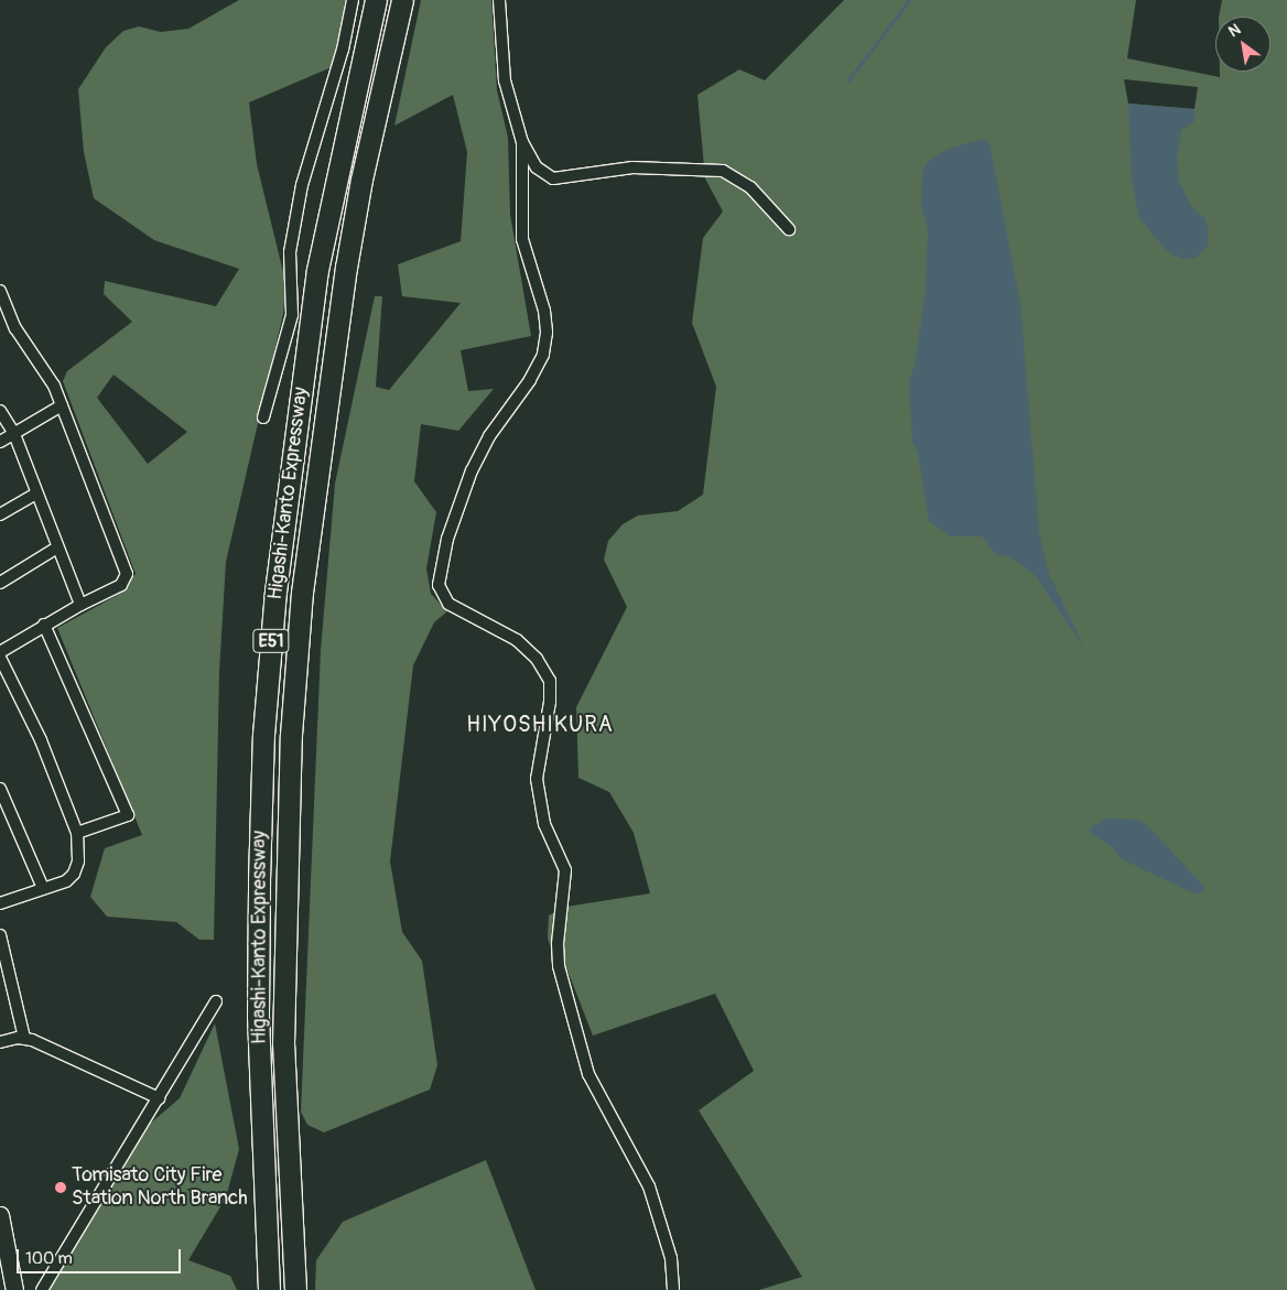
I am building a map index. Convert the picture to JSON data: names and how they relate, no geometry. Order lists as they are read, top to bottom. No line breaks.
{"streets":{"highway":["Higashi-Kanto Expressway","E51"]},"districts":["HIYOSHIKURA"],"places":["Tomisato City Fire Station North Branch"],"scale_bar":"100 m","north":"top left"}
